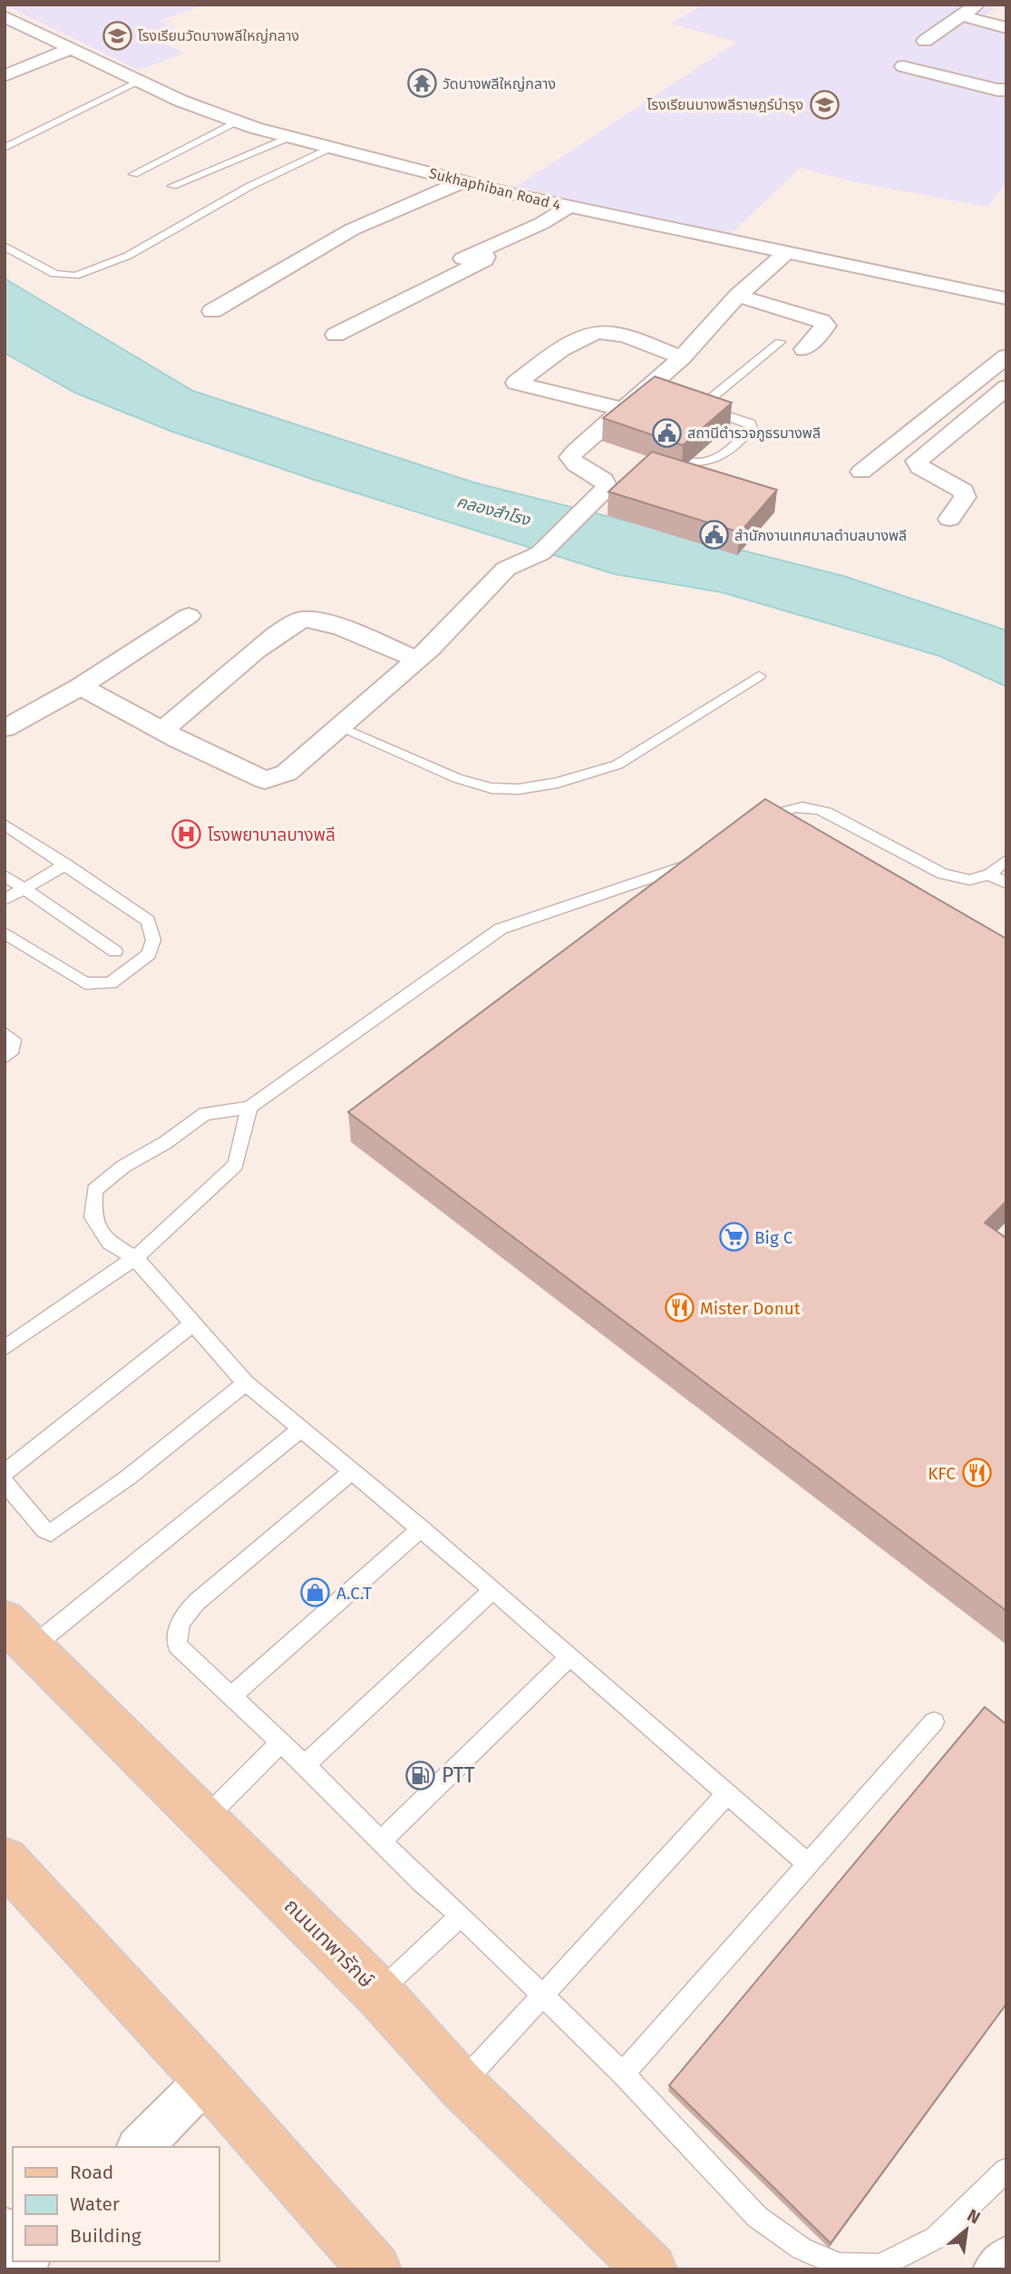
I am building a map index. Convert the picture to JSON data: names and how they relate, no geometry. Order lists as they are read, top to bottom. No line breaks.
{"streets":{"main road":["ถนนเทพารักษ์"],"street":["Sukhaphiban Road 4"]},"water":["คลองสำโรง"],"places":{"school or university":["โรงเรียนวัดบางพลีใหญ่กลาง","โรงเรียนบางพลีราษฎร์บำรุง"],"temple":["วัดบางพลีใหญ่กลาง"],"public building":["สถานีตำรวจภูธรบางพลี","สำนักงานเทศบาลตำบลบางพลี"],"hospital":["โรงพยาบาลบางพลี"],"supermarket":["Big C"],"restaurant":["Mister Donut","KFC"],"shop":["A.C.T"],"fuel station":["PTT"]},"legend":["Road","Water","Building"],"north":"top right"}
